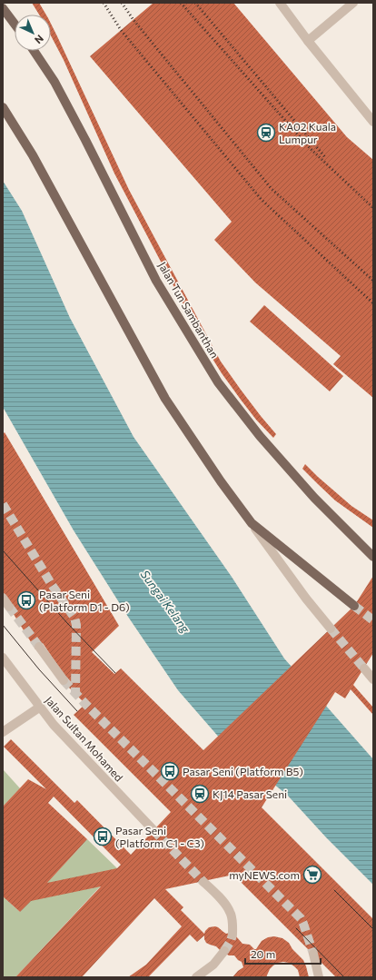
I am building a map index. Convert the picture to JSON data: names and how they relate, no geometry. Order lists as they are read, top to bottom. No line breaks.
{"streets":{"main road":["Jalan Tun Sambanthan"],"street":["Jalan Sultan Mohamed"]},"water":["Sungai Kelang"],"places":{"station":["KA02 Kuala Lumpur","KJ14 Pasar Seni"],"bus stop":["Pasar Seni (Platform D1 - D6)","Pasar Seni (Platform B5)","Pasar Seni (Platform C1 - C3)"],"supermarket":["myNEWS.com"]},"scale_bar":"20 m","north":"bottom right"}
